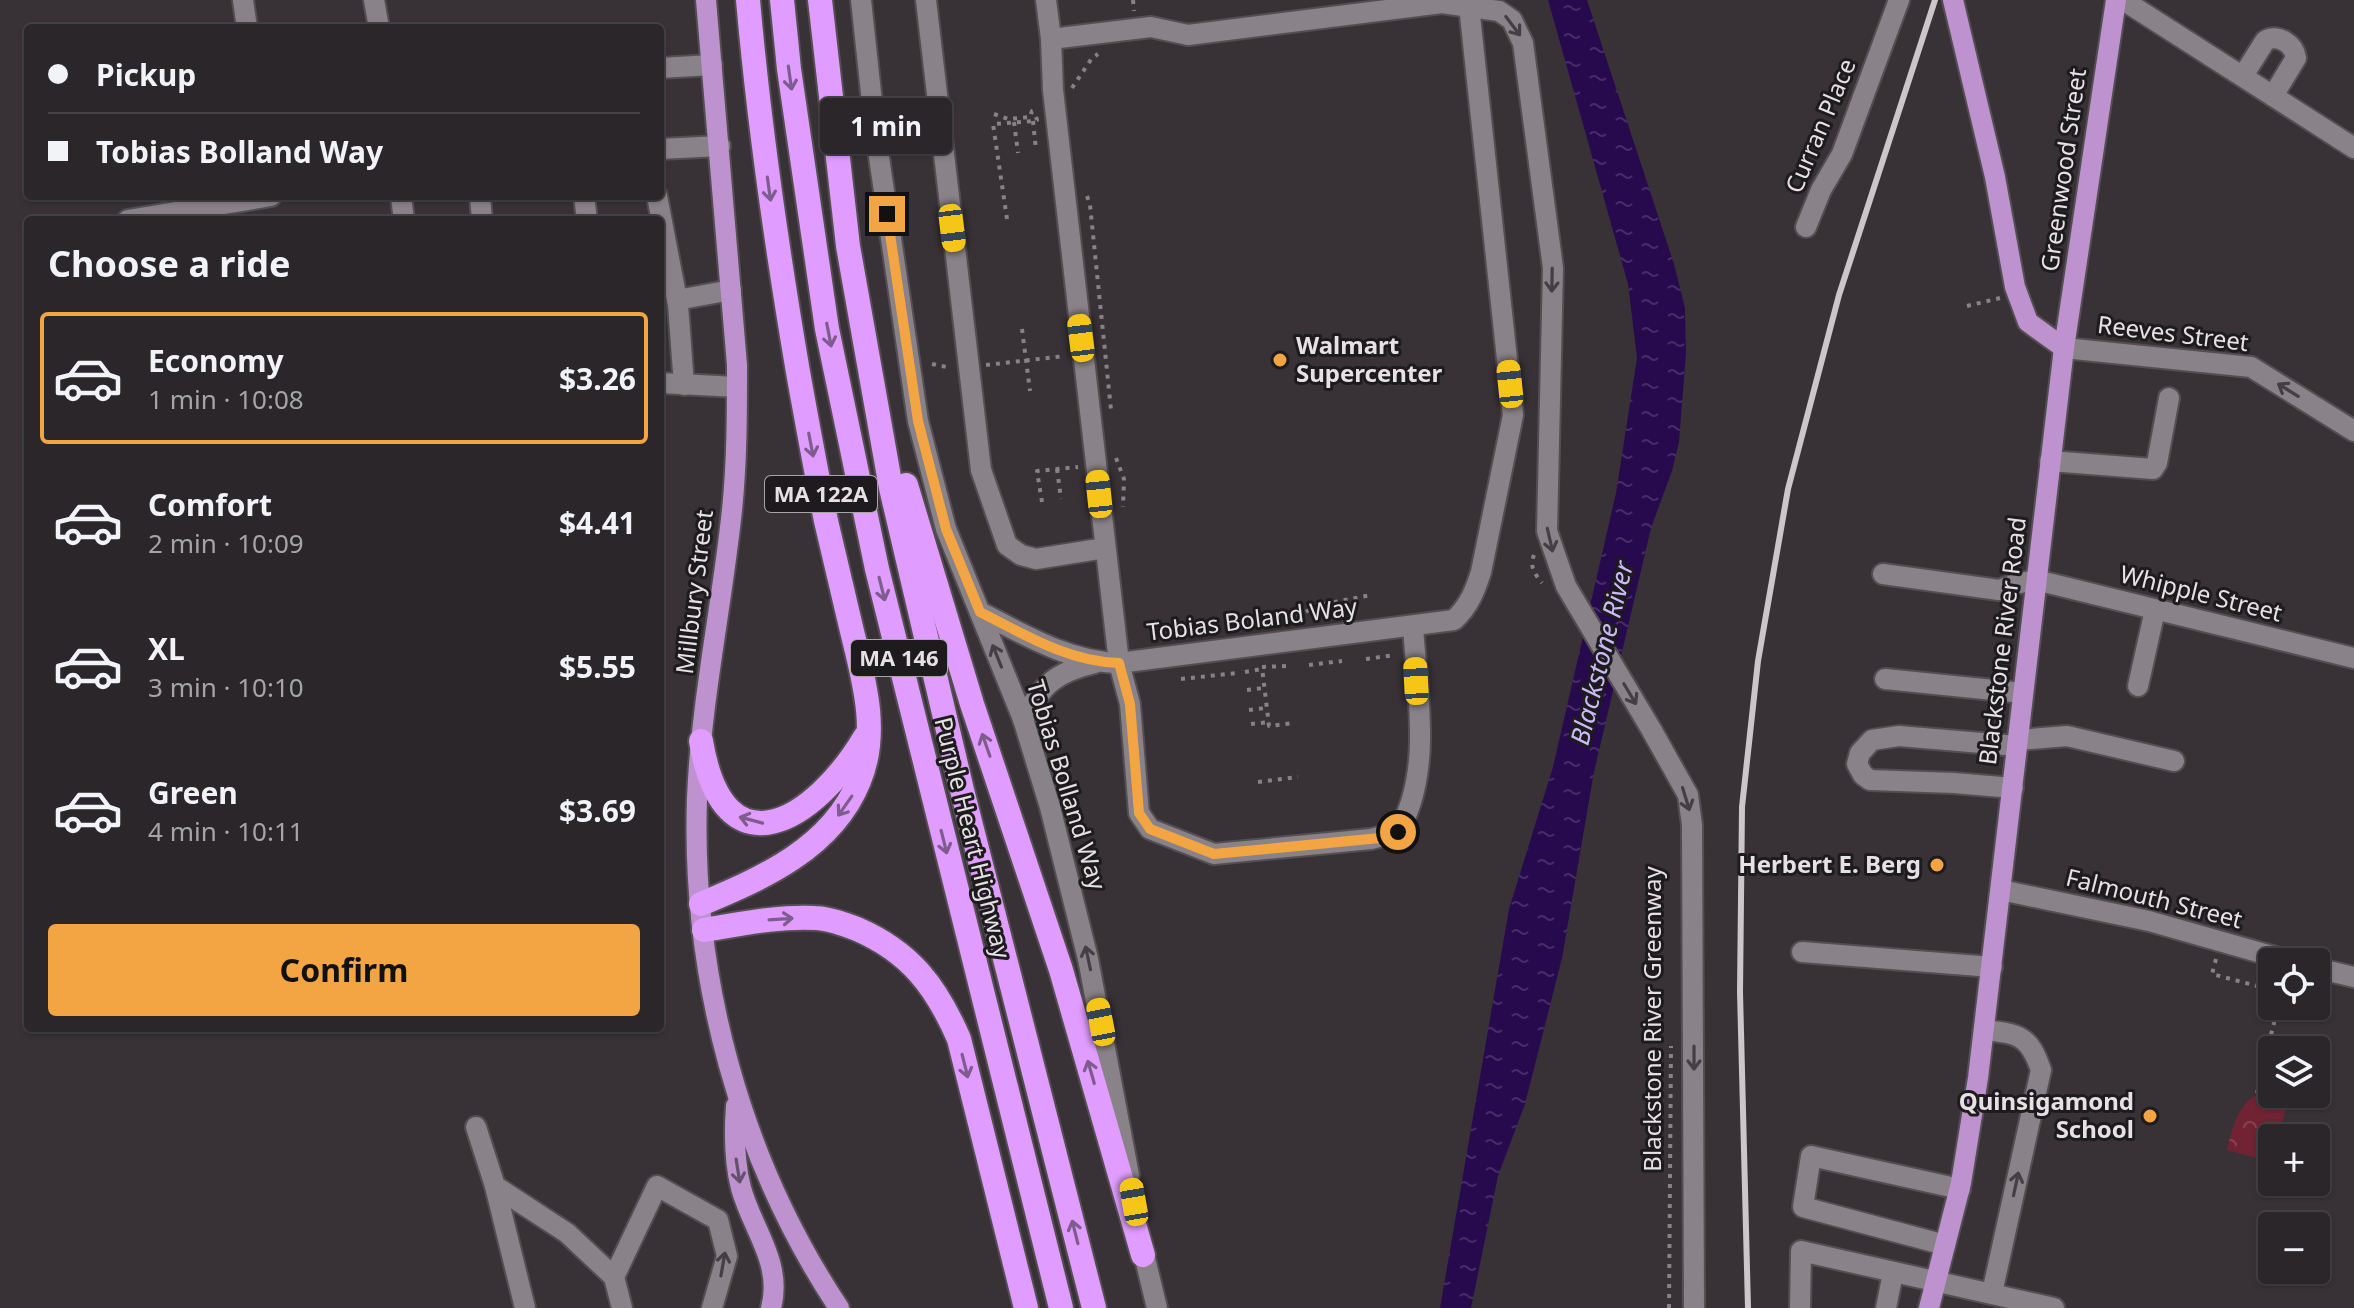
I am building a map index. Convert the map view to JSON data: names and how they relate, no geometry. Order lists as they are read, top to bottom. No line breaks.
{"streets":{"highway":["MA 122A","MA 146","Purple Heart Highway"],"main road":["Greenwood Street","Millbury Street","Blackstone River Road"],"street":["Curran Place","Reeves Street","Whipple Street","Tobias Boland Way","Tobias Bolland Way","Falmouth Street"],"path":["Blackstone River Greenway"]},"crossings":[["Greenwood Street","Reeves Street"],["Greenwood Street","Blackstone River Road"],["Reeves Street","Blackstone River Road"],["MA 122A","Millbury Street"],["MA 122A","Tobias Bolland Way"],["MA 122A","Purple Heart Highway"],["Whipple Street","Blackstone River Road"],["Tobias Boland Way","Tobias Bolland Way"],["Blackstone River Road","Falmouth Street"]],"one_way":["Reeves Street","Tobias Bolland Way"],"water":["Blackstone River"],"places":["Walmart Supercenter","Herbert E. Berg","Quinsigamond School"],"page":{"banner":["Pickup","Tobias Bolland Way"],"bubble":"1 min","heading":"Choose a ride","list":[{"name":"Economy","note":"1 min · 10:08","value":"$3.26"},{"name":"Comfort","note":"2 min · 10:09","value":"$4.41"},{"name":"XL","note":"3 min · 10:10","value":"$5.55"},{"name":"Green","note":"4 min · 10:11","value":"$3.69"}],"buttons":"Confirm","map_buttons":["+","−"]}}
